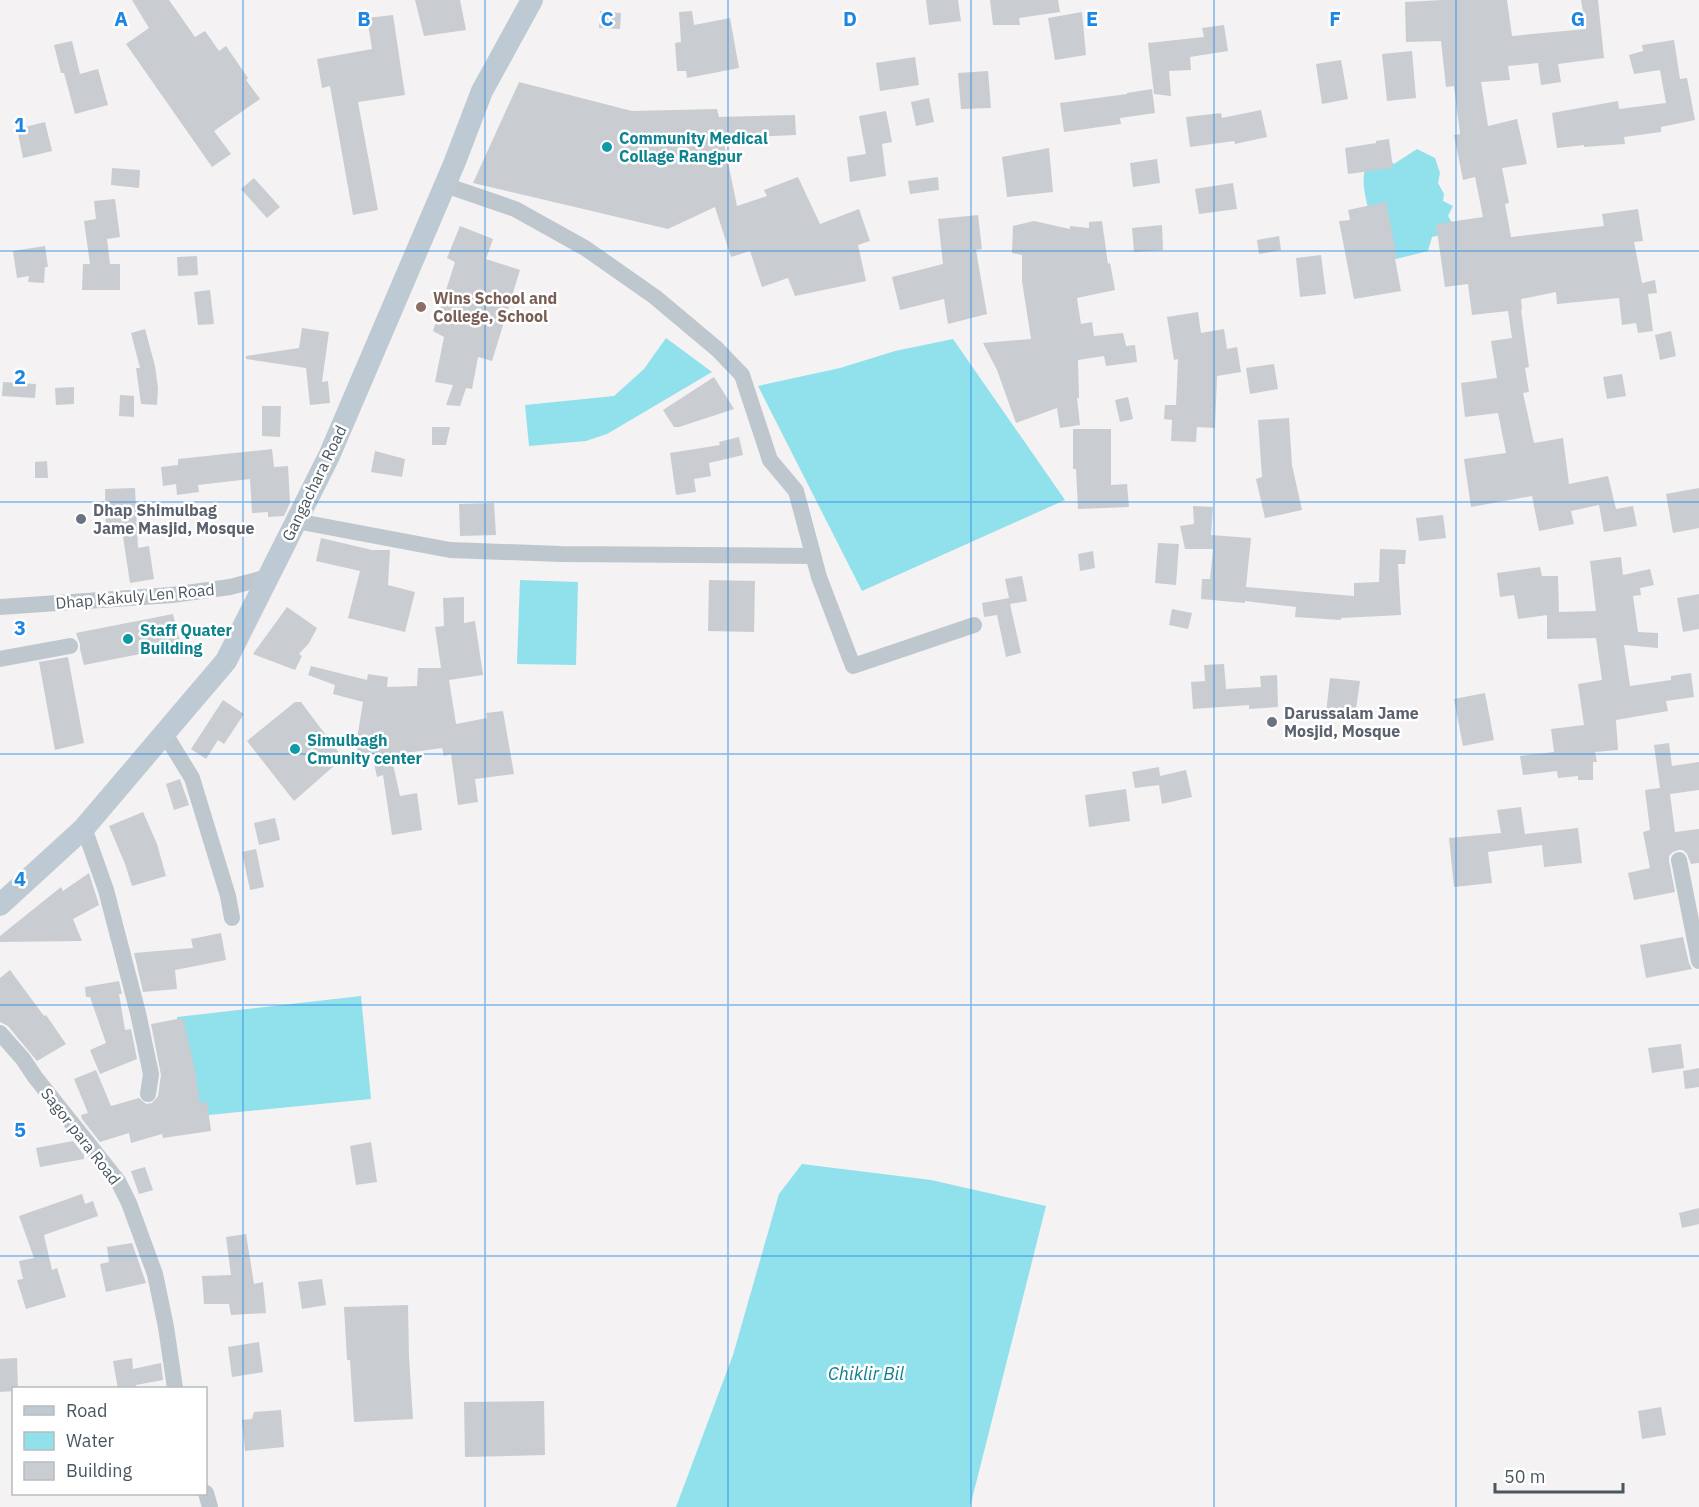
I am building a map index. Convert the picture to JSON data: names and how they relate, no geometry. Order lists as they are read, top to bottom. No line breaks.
{"streets":{"main road":["Gangachara Road"],"street":["Dhap Kakuly Len Road","Sagor para Road"]},"crossings":[["Gangachara Road","Dhap Kakuly Len Road"]],"water":["Chiklir Bil"],"places":["Community Medical Collage Rangpur","Wins School and College, School","Dhap Shimulbag Jame Masjid, Mosque","Staff Quater Building","Darussalam Jame Mosjid, Mosque","Simulbagh Cmunity center"],"legend":["Road","Water","Building"],"scale_bar":"50 m","grid":{"columns":["A","B","C","D","E","F","G"],"rows":["1","2","3","4","5"]}}
